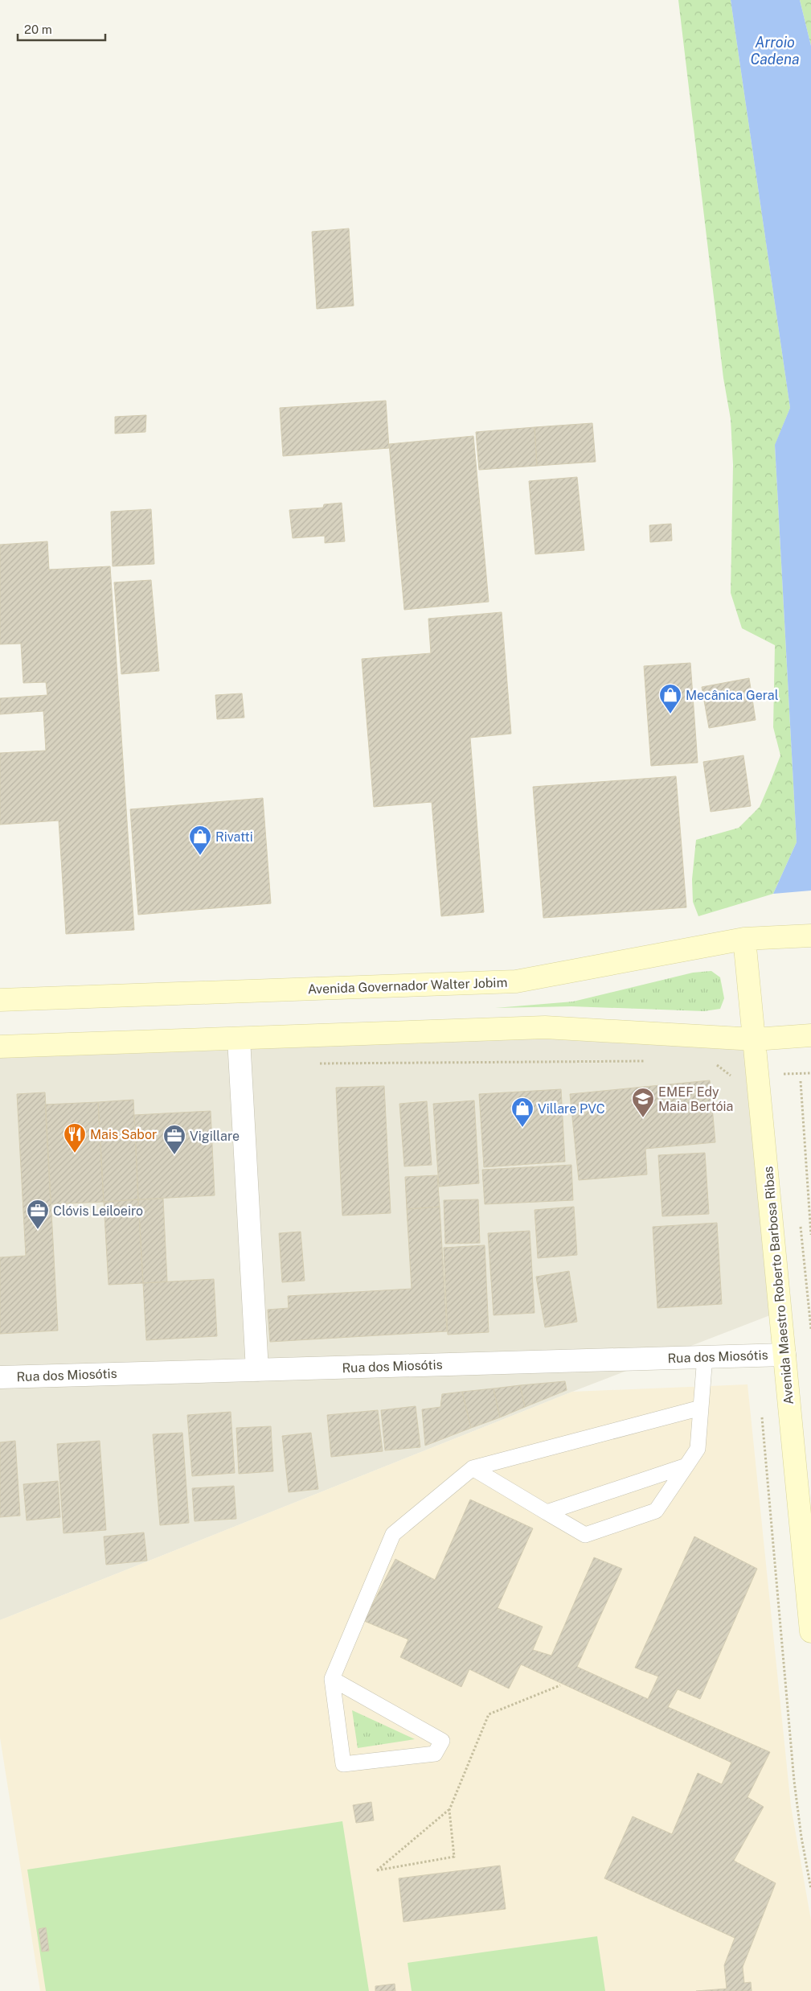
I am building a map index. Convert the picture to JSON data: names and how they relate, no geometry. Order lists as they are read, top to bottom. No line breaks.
{"streets":{"main road":["Avenida Governador Walter Jobim","Avenida Maestro Roberto Barbosa Ribas"],"street":["Rua dos Miosótis"]},"crossings":[["Avenida Governador Walter Jobim","Avenida Maestro Roberto Barbosa Ribas"],["Avenida Maestro Roberto Barbosa Ribas","Rua dos Miosótis"]],"water":["Arroio Cadena"],"places":{"shop":["Mecânica Geral","Rivatti","Villare PVC"],"school or university":["EMEF Edy Maia Bertóia"],"restaurant":["Mais Sabor"],"office":["Vigillare","Clóvis Leiloeiro"]},"scale_bar":"20 m"}
